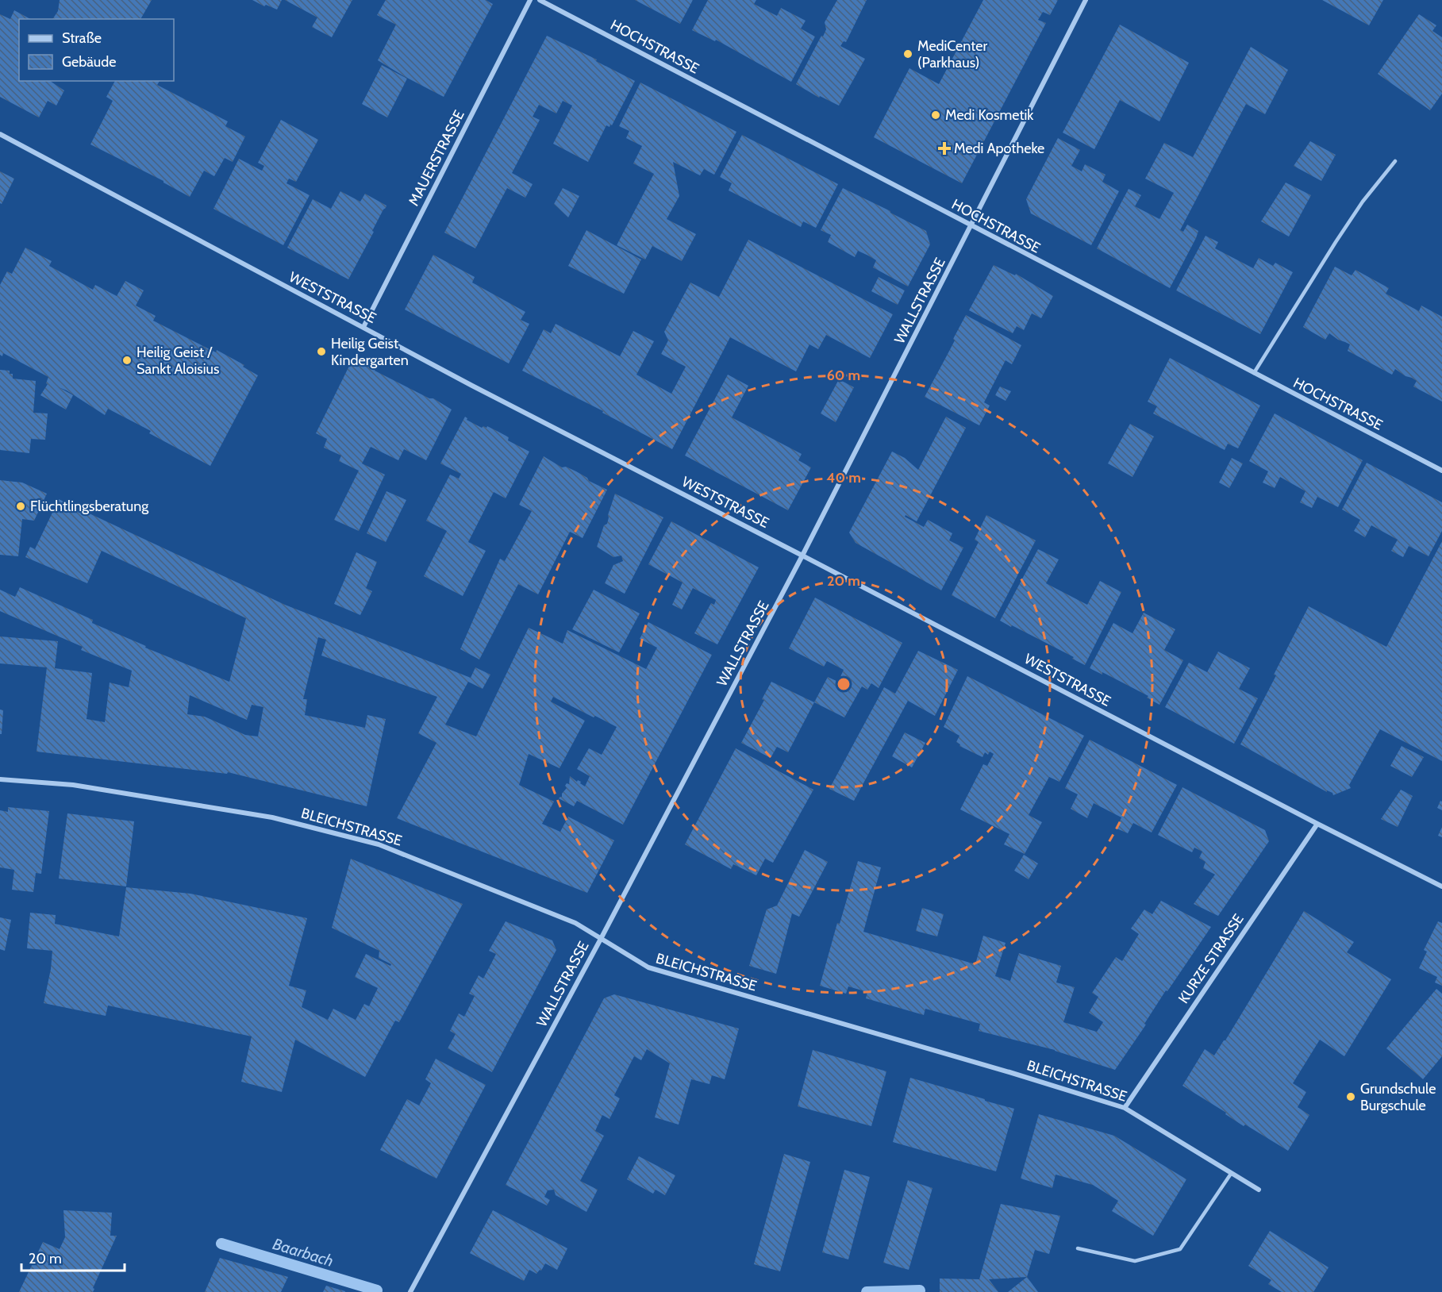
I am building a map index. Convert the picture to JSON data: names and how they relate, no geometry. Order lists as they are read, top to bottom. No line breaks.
{"streets":{"street":["HOCHSTRASSE","MAUERSTRASSE","WESTSTRASSE","WALLSTRASSE","BLEICHSTRASSE","KURZE STRASSE"]},"crossings":[["HOCHSTRASSE","WALLSTRASSE"],["MAUERSTRASSE","WESTSTRASSE"],["WESTSTRASSE","WALLSTRASSE"],["WESTSTRASSE","KURZE STRASSE"],["WALLSTRASSE","BLEICHSTRASSE"],["BLEICHSTRASSE","KURZE STRASSE"]],"water":["Baarbach"],"places":{"other":["MediCenter (Parkhaus)","Medi Kosmetik","Heilig Geist Kindergarten","Heilig Geist / Sankt Aloisius","Flüchtlingsberatung","Grundschule Burgschule"],"health":["Medi Apotheke"]},"legend":["Straße","Gebäude"],"scale_bar":"20 m","rings":["60 m","40 m","20 m"]}
